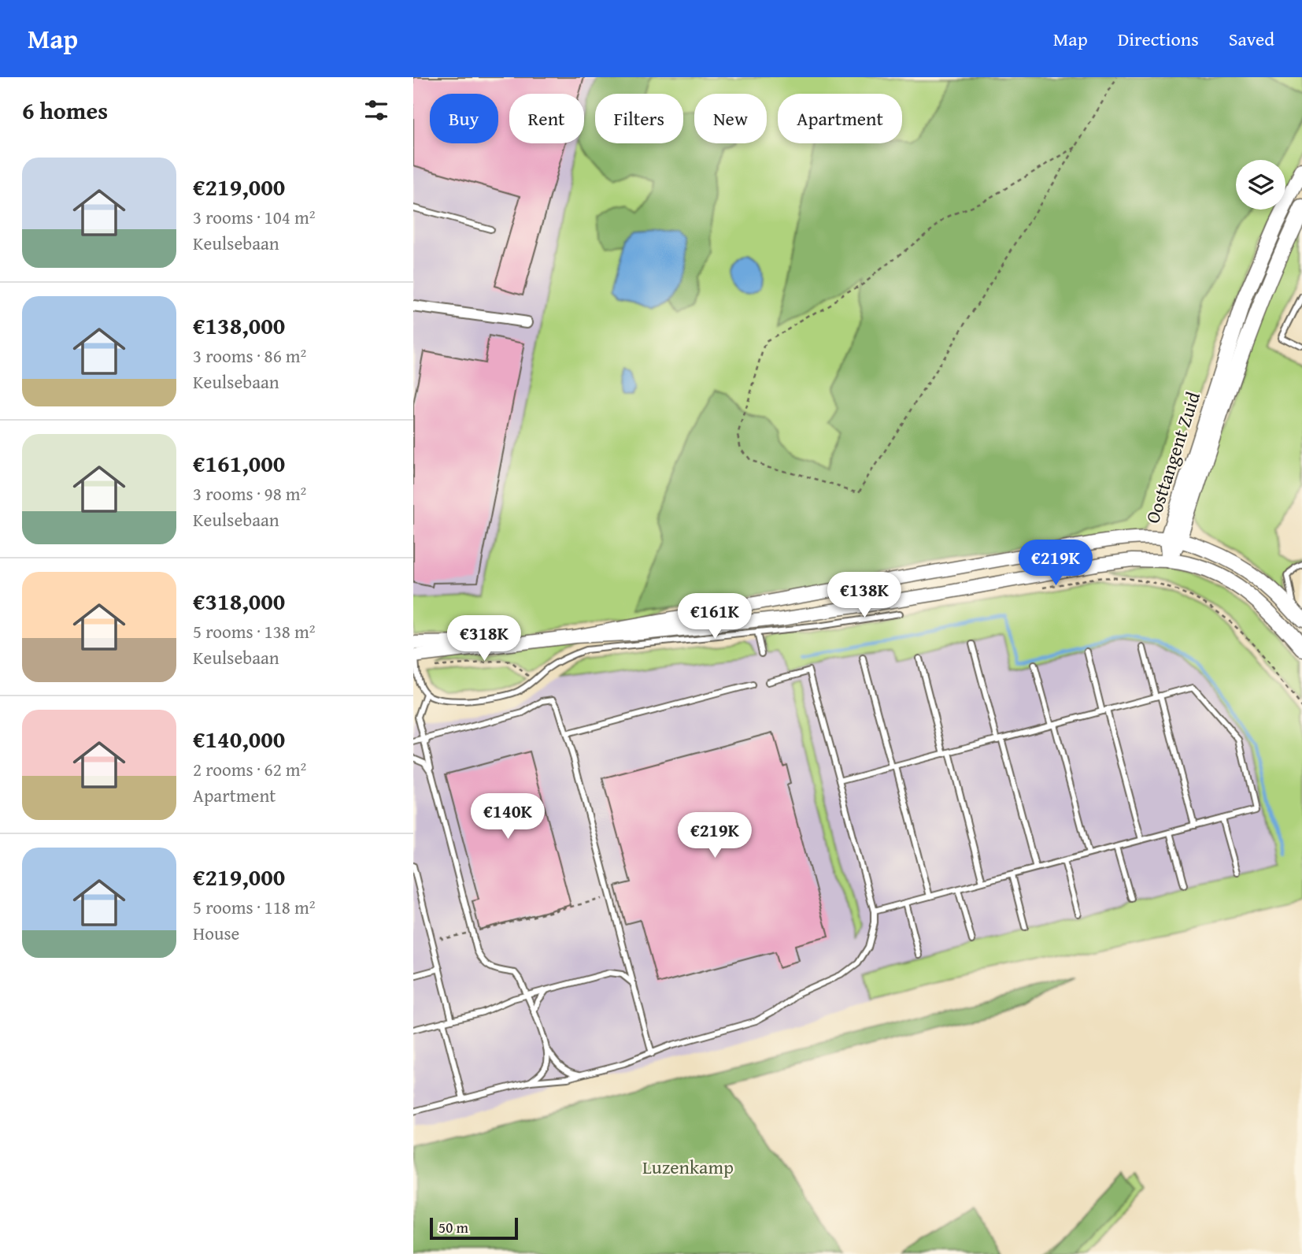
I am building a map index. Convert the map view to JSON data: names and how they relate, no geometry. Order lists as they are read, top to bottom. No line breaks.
{"streets":{"main road":["Oosttangent Zuid"]},"parks":["Luzenkamp"],"scale_bar":"50 m","page":{"header":"Map","nav":["Map","Directions","Saved"],"heading":"6 homes","chip":["Buy","Rent","Filters","New","Apartment"],"list":[{"name":"€219,000","note":"3 rooms · 104 m² · Keulsebaan"},{"name":"€138,000","note":"3 rooms · 86 m² · Keulsebaan"},{"name":"€161,000","note":"3 rooms · 98 m² · Keulsebaan"},{"name":"€318,000","note":"5 rooms · 138 m² · Keulsebaan"},{"name":"€140,000","note":"2 rooms · 62 m² · Apartment"},{"name":"€219,000","note":"5 rooms · 118 m² · House"}],"price":["€219K","€138K","€161K","€318K","€140K","€219K"],"scale":"50 m"}}
